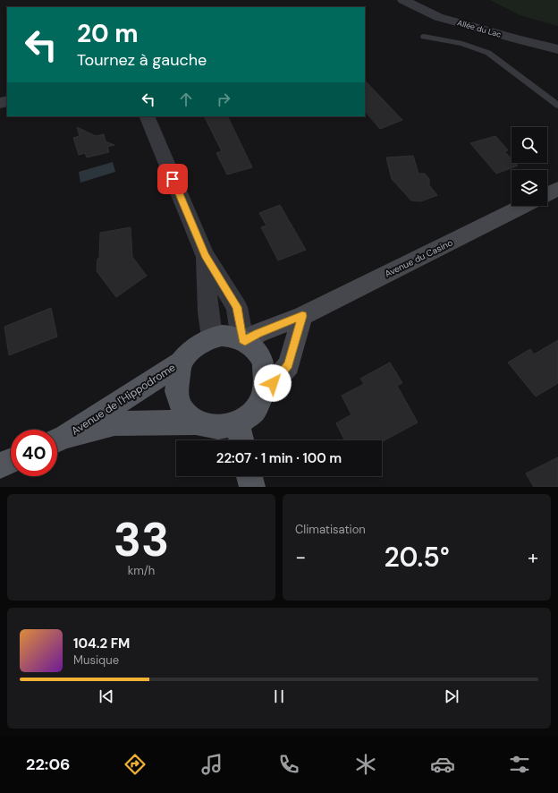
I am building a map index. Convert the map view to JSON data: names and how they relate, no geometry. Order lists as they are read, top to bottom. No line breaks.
{"streets":{"main road":["Avenue de l'Hippodrome"],"street":["Allée du Lac","Avenue du Casino"]},"crossings":[["Avenue du Casino","Avenue de l'Hippodrome"]],"page":{"turn":["20 m","Tournez à gauche"],"limit":"40","trip":"22:07 · 1 min · 100 m","tile":[["33","km/h"],"Climatisation"],"heat":["−","20.5°","+"],"song":["104.2 FM","Musique"],"tabs":"22:06"}}
